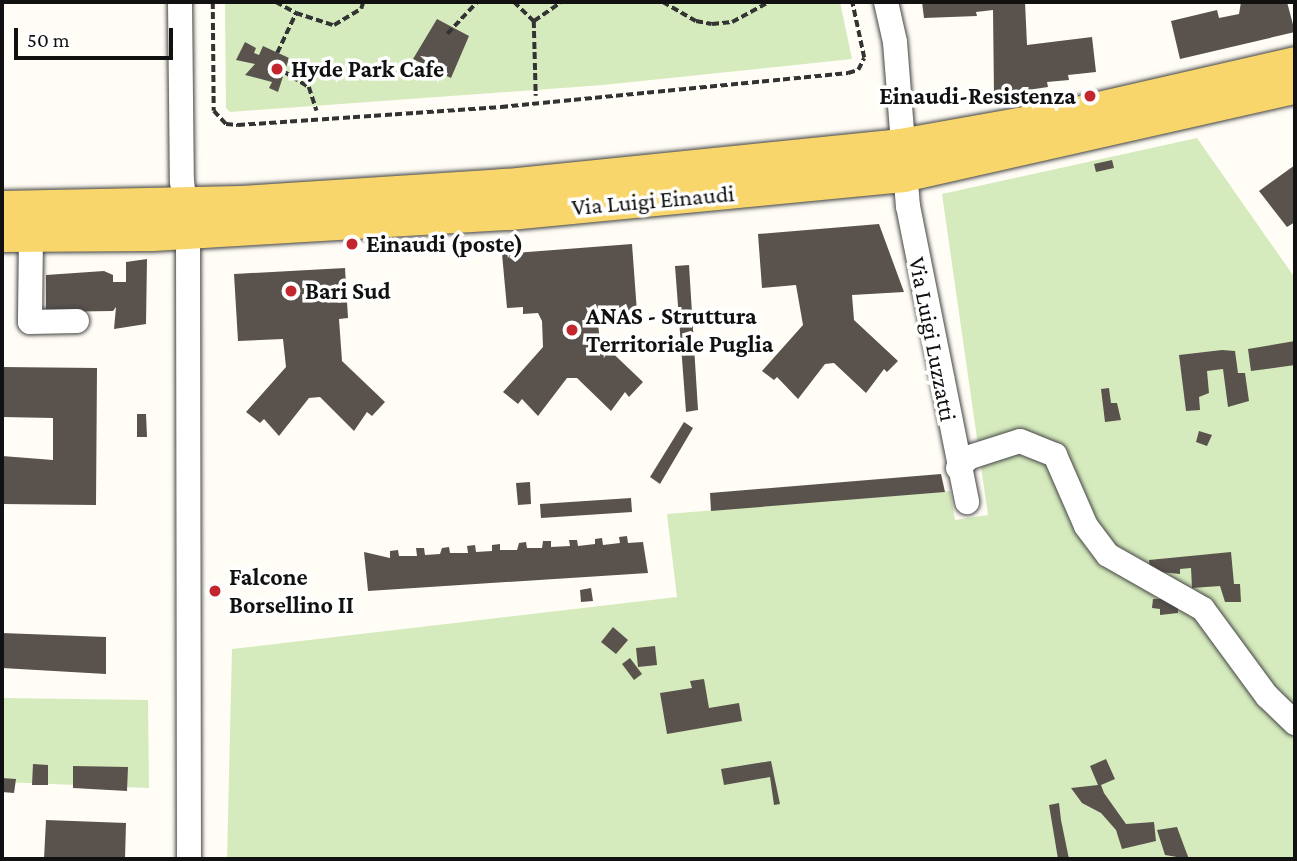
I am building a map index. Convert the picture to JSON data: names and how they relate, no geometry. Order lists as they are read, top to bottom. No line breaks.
{"streets":{"main road":["Via Luigi Einaudi"],"street":["Via Luigi Luzzatti"]},"crossings":[["Via Luigi Einaudi","Via Luigi Luzzatti"]],"places":["Hyde Park Cafe","Einaudi-Resistenza","Einaudi (poste)","Bari Sud","ANAS - Struttura Territoriale Puglia","Falcone Borsellino II"],"scale_bar":"50 m"}
